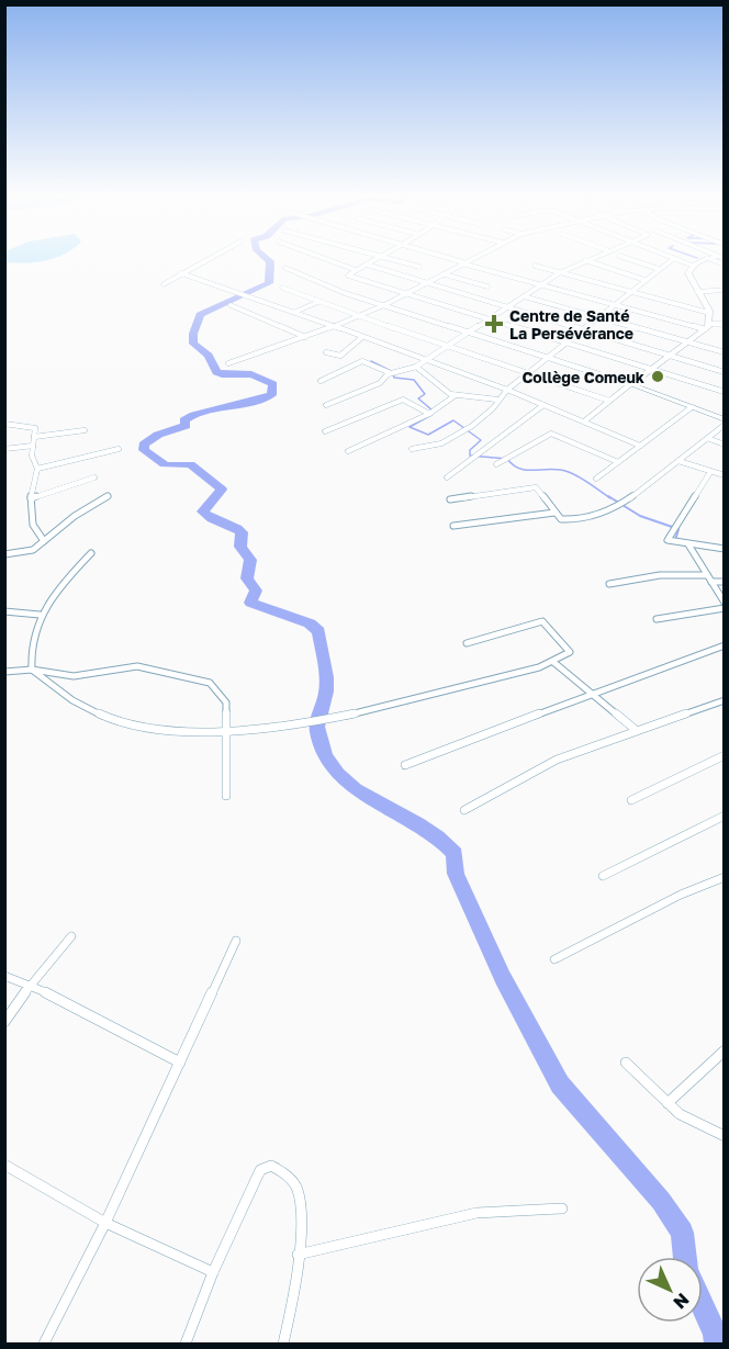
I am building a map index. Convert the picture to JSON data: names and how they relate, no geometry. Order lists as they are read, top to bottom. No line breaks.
{"places":{"health":["Centre de Santé La Persévérance"],"other":["Collège Comeuk"]},"north":"bottom right"}
